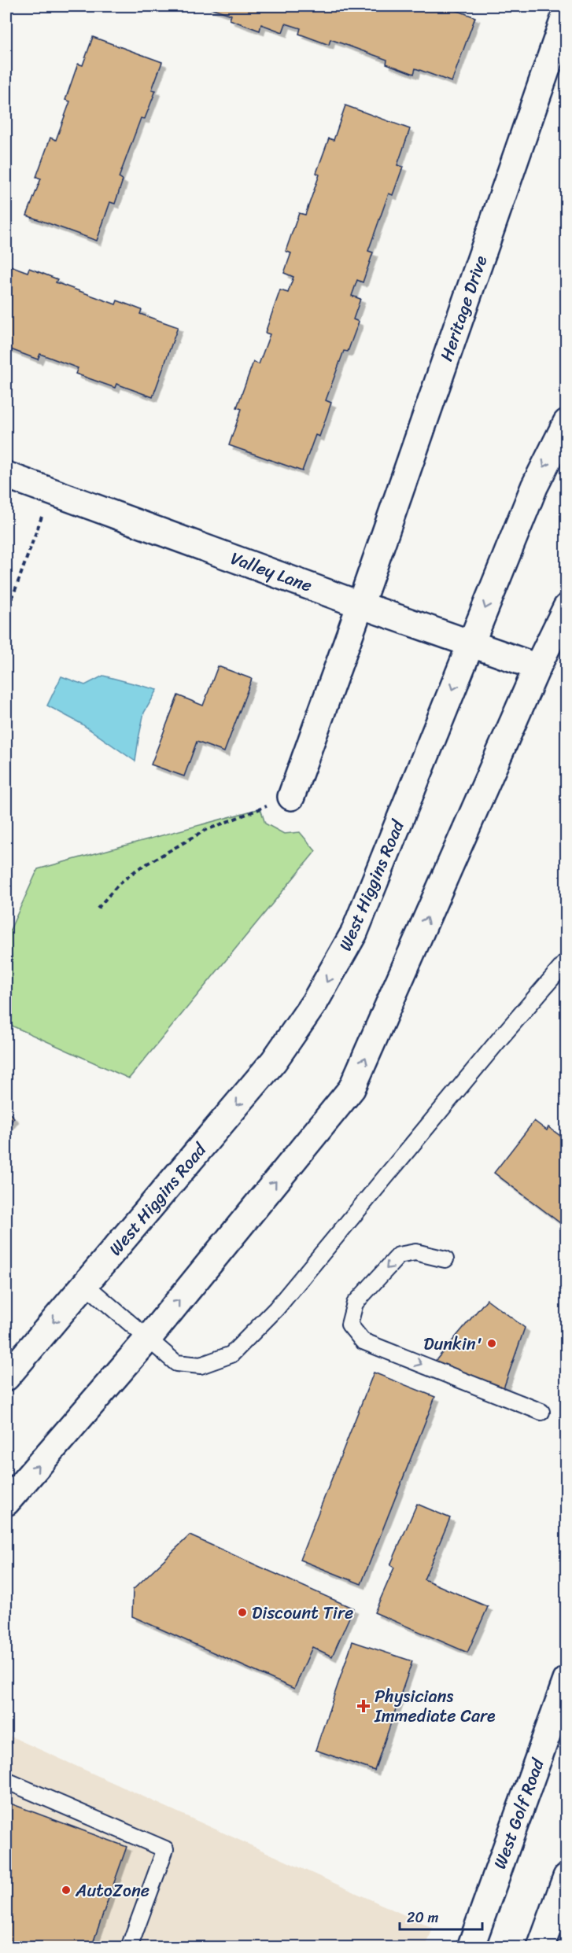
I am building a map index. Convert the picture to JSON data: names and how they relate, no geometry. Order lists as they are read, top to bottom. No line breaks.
{"streets":{"main road":["Heritage Drive","Valley Lane","West Higgins Road","West Golf Road"]},"crossings":[["Heritage Drive","Valley Lane"],["Valley Lane","West Higgins Road"]],"places":{"other":["Dunkin'","Discount Tire","AutoZone"],"health":["Physicians Immediate Care"]},"scale_bar":"20 m"}
